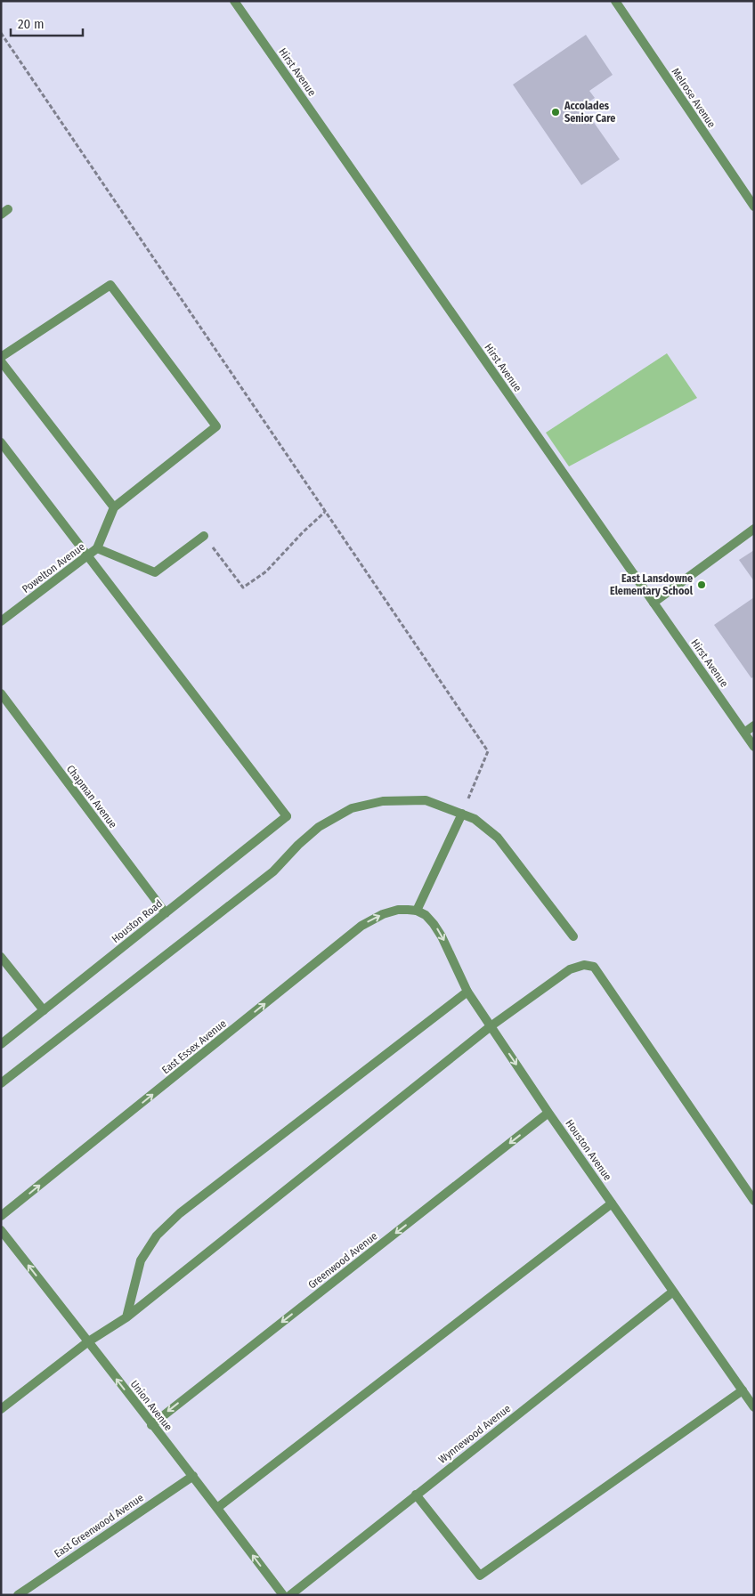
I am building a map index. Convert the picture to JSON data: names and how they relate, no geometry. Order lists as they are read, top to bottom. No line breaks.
{"streets":{"street":["Hirst Avenue","Melrose Avenue","Powelton Avenue","Chapman Avenue","Houston Road","East Essex Avenue","Houston Avenue","Greenwood Avenue","Union Avenue","Wynnewood Avenue","East Greenwood Avenue"]},"crossings":[["Powelton Avenue","Houston Road"],["Chapman Avenue","Houston Road"],["East Essex Avenue","Houston Avenue"],["Houston Avenue","Greenwood Avenue"],["Houston Avenue","Wynnewood Avenue"],["Greenwood Avenue","Union Avenue"],["Union Avenue","East Greenwood Avenue"]],"one_way":["East Essex Avenue","Greenwood Avenue","Union Avenue"],"places":["Accolades Senior Care","East Lansdowne Elementary School"],"scale_bar":"20 m"}
